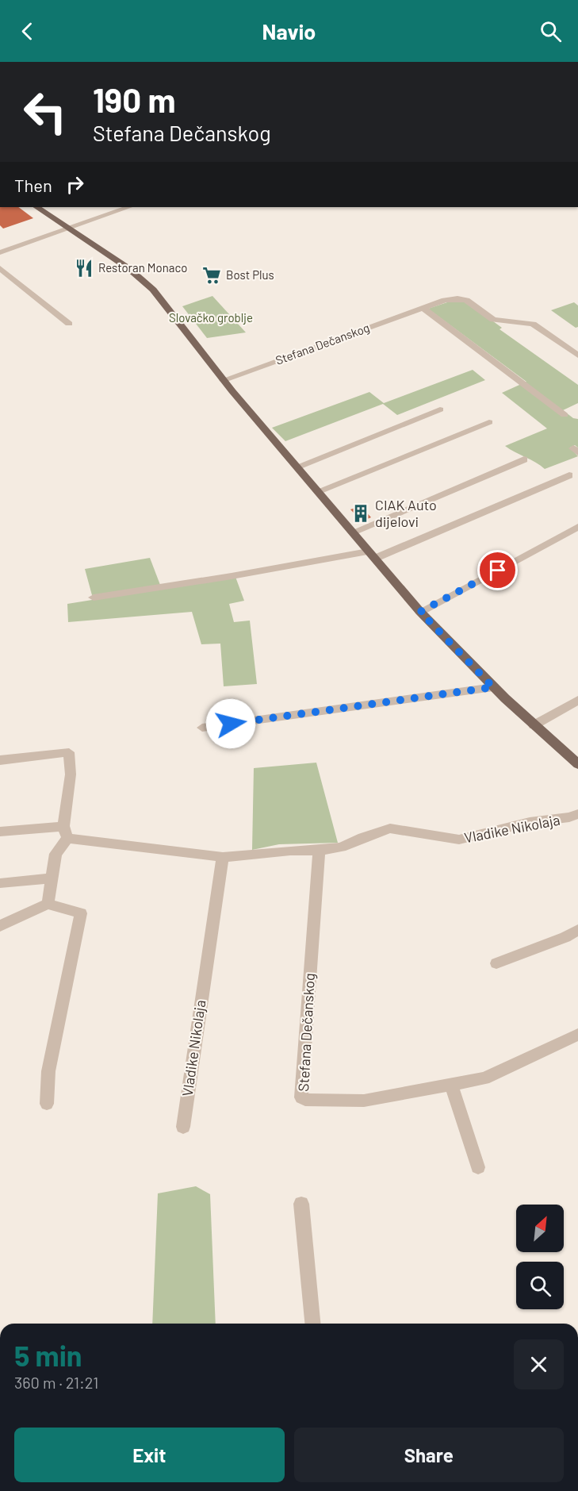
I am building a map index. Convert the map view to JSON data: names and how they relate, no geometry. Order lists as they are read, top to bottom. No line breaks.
{"streets":{"street":["Stefana Dečanskog","Vladike Nikolaja"]},"crossings":[["Stefana Dečanskog","Vladike Nikolaja"]],"parks":["Slovačko groblje"],"places":{"restaurant":["Restoran Monaco"],"supermarket":["Bost Plus"],"building":["CIAK Auto dijelovi"]},"north":"top right","page":{"header":"Navio","turn":["190 m","Stefana Dečanskog"],"then":"Then","heading":["5 min","360 m · 21:21"],"buttons":["Exit","Share"]}}
